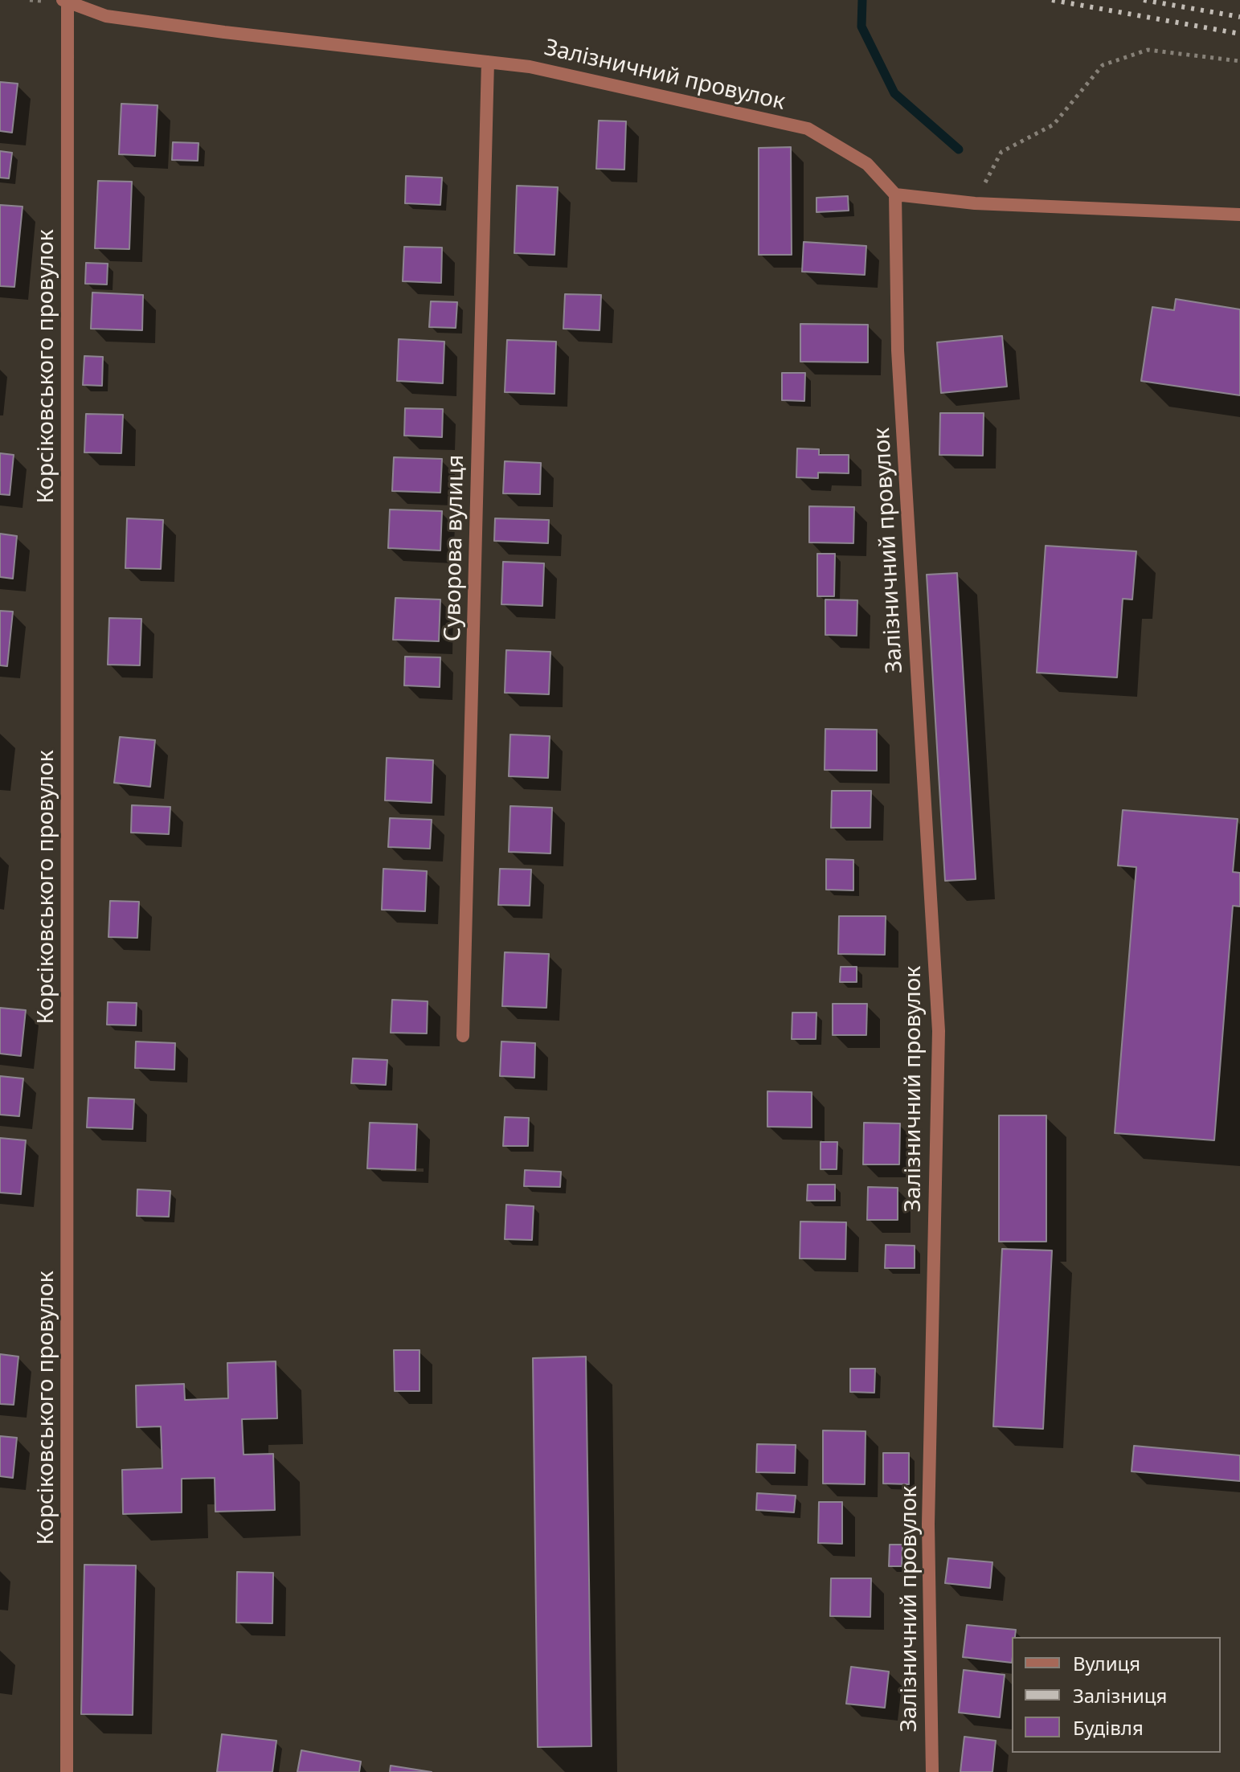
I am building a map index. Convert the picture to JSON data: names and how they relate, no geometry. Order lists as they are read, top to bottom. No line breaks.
{"streets":{"street":["Залізничний провулок","Корсіковського провулок","Суворова вулиця"]},"crossings":[["Залізничний провулок","Корсіковського провулок"],["Залізничний провулок","Суворова вулиця"]],"legend":["Вулиця","Залізниця","Будівля"]}
